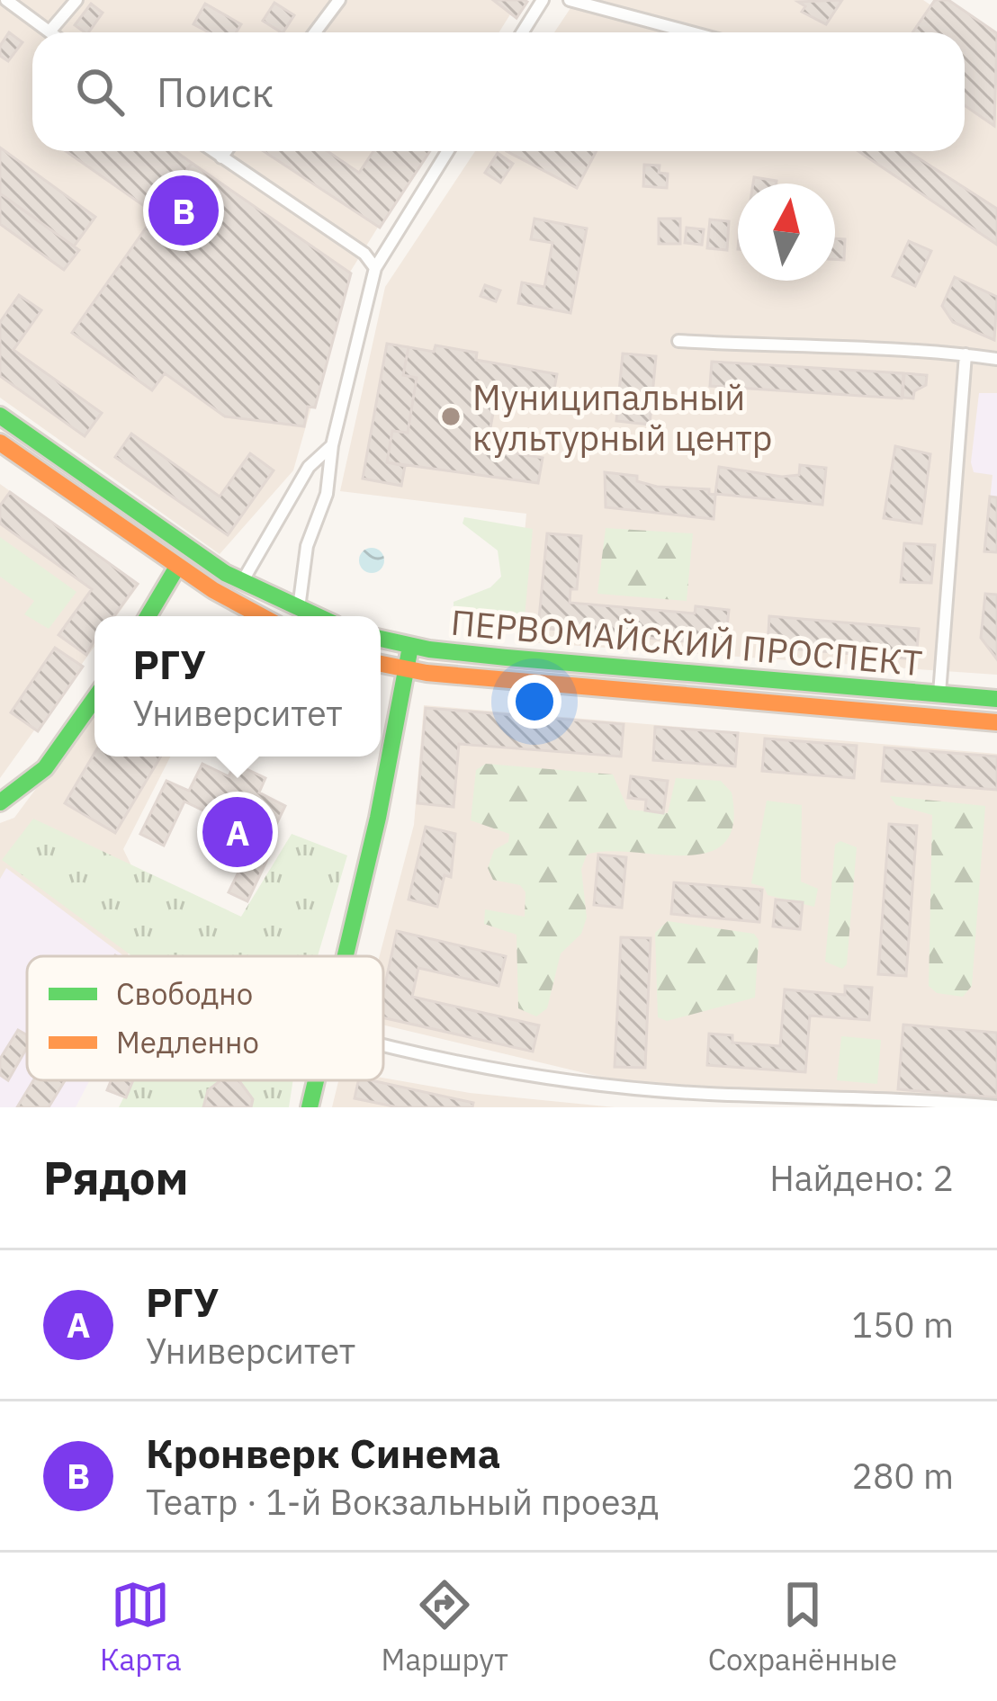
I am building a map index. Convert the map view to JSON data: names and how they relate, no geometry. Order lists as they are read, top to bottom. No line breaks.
{"streets":{"main road":["ПЕРВОМАЙСКИЙ ПРОСПЕКТ"]},"places":["Муниципальный культурный центр"],"legend":["Свободно","Медленно"],"north":"top","page":{"search":"Поиск","pins":["B","A"],"popup":["РГУ","Университет"],"heading":["Рядом","Найдено: 2"],"list":[{"mark":"A","name":"РГУ","note":"Университет","value":"150 m"},{"mark":"B","name":"Кронверк Синема","note":"Театр · 1-й Вокзальный проезд","value":"280 m"}],"nav":["Карта","Маршрут","Сохранённые"]}}
